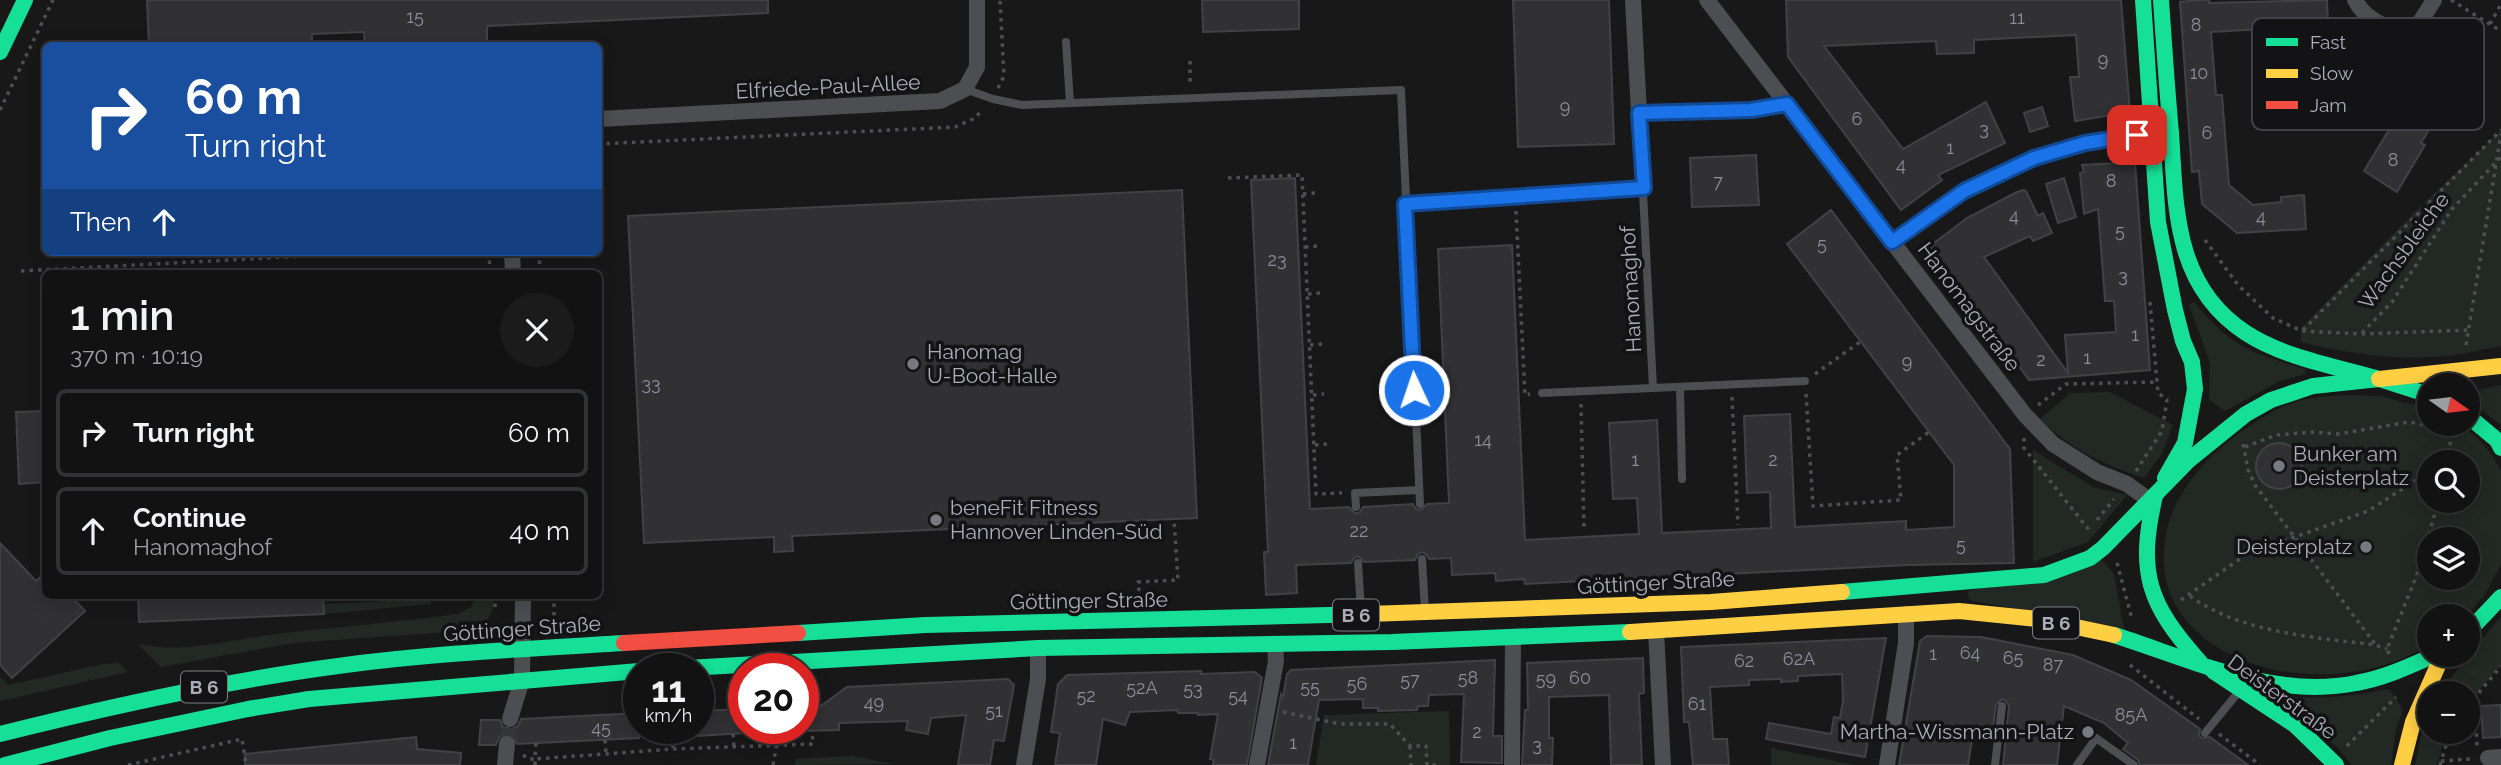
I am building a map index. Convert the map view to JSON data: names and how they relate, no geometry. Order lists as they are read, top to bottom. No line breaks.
{"streets":{"main road":["Göttinger Straße","B 6","Deisterstraße"],"street":["Elfriede-Paul-Allee","Hanomagstraße"],"lane":["Hanomaghof"],"path":["Wachsbleiche"]},"crossings":[["Hanomagstraße","Göttinger Straße"],["Hanomagstraße","B 6"],["Göttinger Straße","B 6"],["B 6","Deisterstraße"]],"places":["Hanomag U-Boot-Halle","Bunker am Deisterplatz","beneFit Fitness Hannover Linden-Süd","Deisterplatz","Martha-Wissmann-Platz"],"house_numbers":["15","11","8","9","10","9","6","3","6","1","8","4","8","7","4","4","5","5","23","3","1","1","2","9","33","14","1","2","22","5","64","1","65","62A","62","87","58","60","59","57","56","55","52A","53","52","54","49","61","51","85A","45","2","1","3"],"legend":["Fast","Slow","Jam"],"north":"right","page":{"turn":["60 m","Turn right"],"then":"Then","heading":["1 min","370 m · 10:19"],"map_buttons":["+","−"],"list":[{"name":"Turn right","value":"60 m"},{"name":"Continue","note":"Hanomaghof","value":"40 m"}],"speed":"11 km/h","limit":"20"}}
